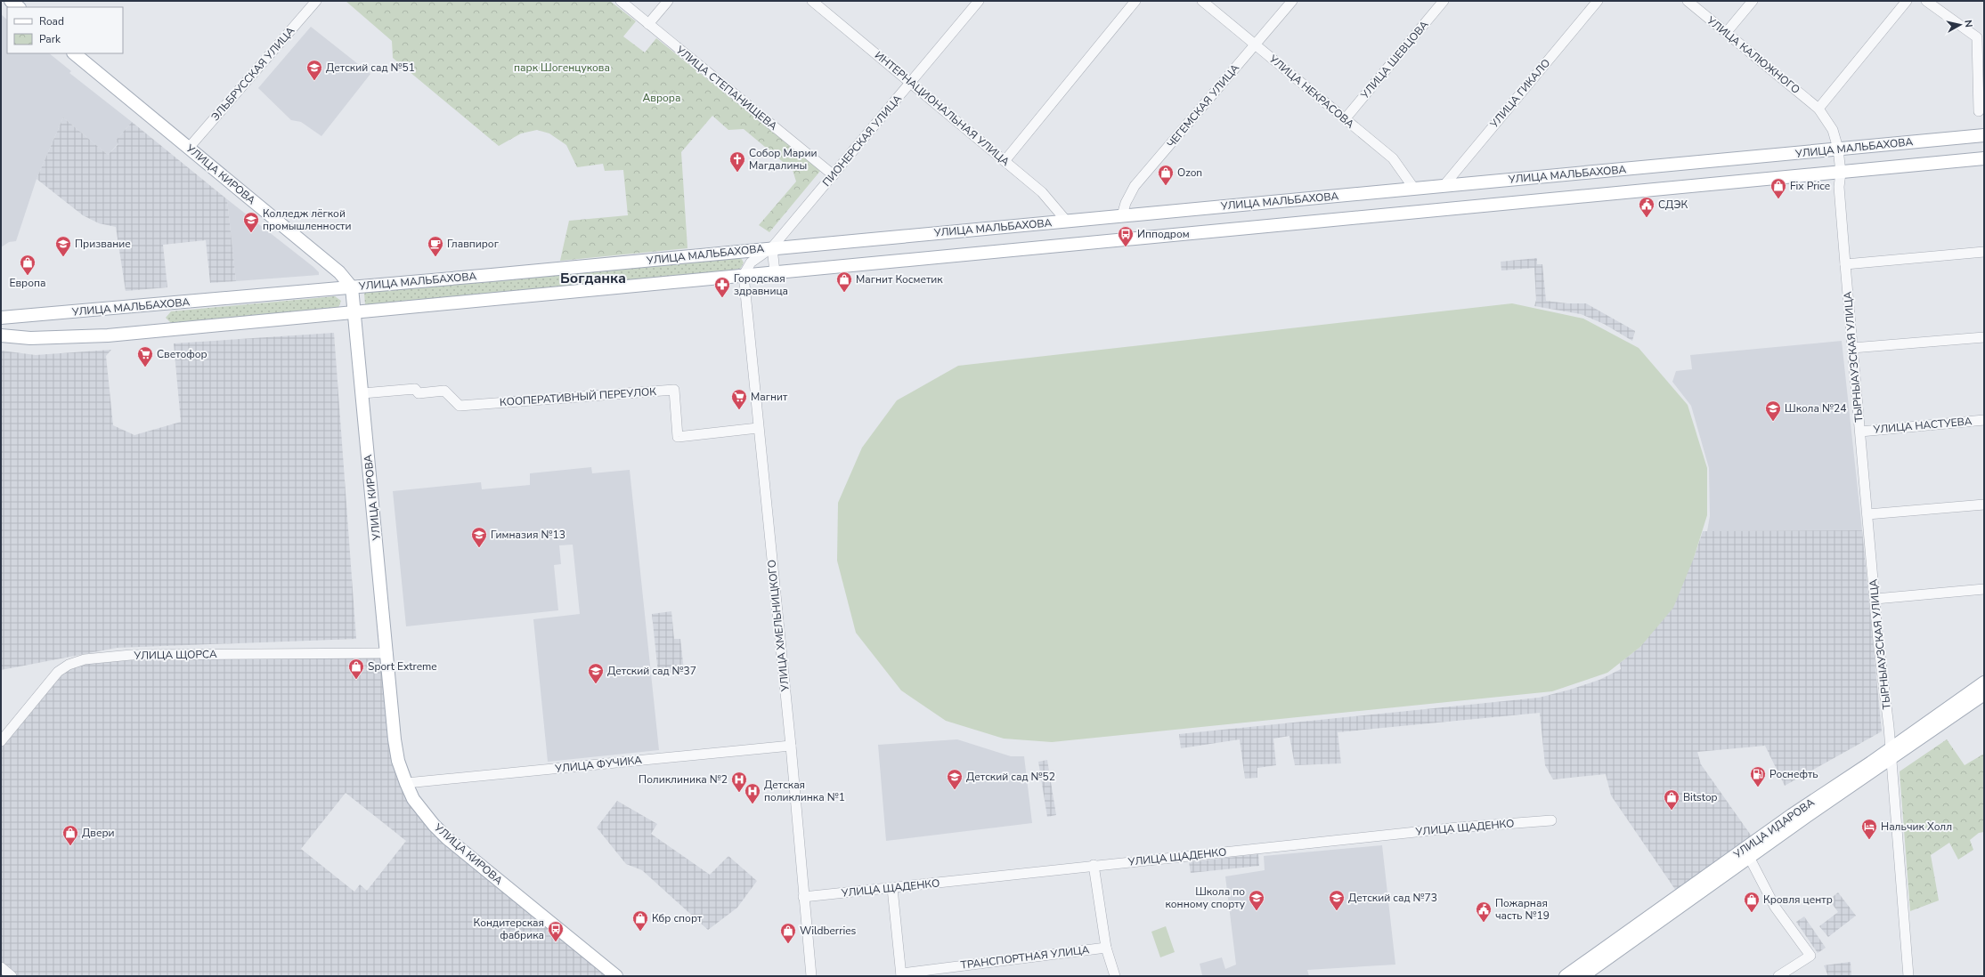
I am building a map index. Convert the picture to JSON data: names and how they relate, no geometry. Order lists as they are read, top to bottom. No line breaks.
{"streets":{"main road":["УЛИЦА МАЛЬБАХОВА","УЛИЦА КИРОВА","УЛИЦА ИДАРОВА"],"street":["УЛИЦА КАЛЮЖНОГО","УЛИЦА ШЕВЦОВА","ЭЛЬБРУССКАЯ УЛИЦА","УЛИЦА СТЕПАНИЩЕВА","УЛИЦА НЕКРАСОВА","УЛИЦА ГИКАЛО","ЧЕГЕМСКАЯ УЛИЦА","ИНТЕРНАЦИОНАЛЬНАЯ УЛИЦА","ПИОНЕРСКАЯ УЛИЦА","ТЫРНЫАУЗСКАЯ УЛИЦА","КООПЕРАТИВНЫЙ ПЕРЕУЛОК","УЛИЦА НАСТУЕВА","УЛИЦА ХМЕЛЬНИЦКОГО","УЛИЦА ЩОРСА","УЛИЦА ФУЧИКА","УЛИЦА ЩАДЕНКО","ТРАНСПОРТНАЯ УЛИЦА"]},"crossings":[["УЛИЦА КАЛЮЖНОГО","ТЫРНЫАУЗСКАЯ УЛИЦА"],["УЛИЦА ШЕВЦОВА","УЛИЦА НЕКРАСОВА"],["ЭЛЬБРУССКАЯ УЛИЦА","УЛИЦА КИРОВА"],["УЛИЦА СТЕПАНИЩЕВА","ПИОНЕРСКАЯ УЛИЦА"],["УЛИЦА НЕКРАСОВА","ЧЕГЕМСКАЯ УЛИЦА"],["УЛИЦА НЕКРАСОВА","УЛИЦА МАЛЬБАХОВА"],["УЛИЦА ГИКАЛО","УЛИЦА МАЛЬБАХОВА"],["ЧЕГЕМСКАЯ УЛИЦА","УЛИЦА МАЛЬБАХОВА"],["ИНТЕРНАЦИОНАЛЬНАЯ УЛИЦА","ПИОНЕРСКАЯ УЛИЦА"],["ИНТЕРНАЦИОНАЛЬНАЯ УЛИЦА","УЛИЦА МАЛЬБАХОВА"],["ПИОНЕРСКАЯ УЛИЦА","УЛИЦА МАЛЬБАХОВА"],["УЛИЦА МАЛЬБАХОВА","УЛИЦА КИРОВА"],["УЛИЦА МАЛЬБАХОВА","ТЫРНЫАУЗСКАЯ УЛИЦА"],["УЛИЦА КИРОВА","КООПЕРАТИВНЫЙ ПЕРЕУЛОК"],["УЛИЦА КИРОВА","УЛИЦА ЩОРСА"],["УЛИЦА КИРОВА","УЛИЦА ФУЧИКА"],["ТЫРНЫАУЗСКАЯ УЛИЦА","УЛИЦА НАСТУЕВА"],["ТЫРНЫАУЗСКАЯ УЛИЦА","УЛИЦА ИДАРОВА"],["КООПЕРАТИВНЫЙ ПЕРЕУЛОК","УЛИЦА ХМЕЛЬНИЦКОГО"],["УЛИЦА ХМЕЛЬНИЦКОГО","УЛИЦА ФУЧИКА"],["УЛИЦА ХМЕЛЬНИЦКОГО","УЛИЦА ЩАДЕНКО"]],"districts":["Богданка"],"parks":["парк Шогенцукова","Аврора"],"places":{"school or university":["Детский сад №51","Колледж лёгкой промышленности","Призвание","Школа №24","Гимназия №13","Детский сад №37","Детский сад №52","Школа по конному спорту","Детский сад №73"],"church":["Собор Марии Магдалины"],"shop":["Ozon","Fix Price","Европа","Магнит Косметик","Sport Extreme","Bitstop","Двери","Кровля центр","Кбр спорт","Wildberries"],"public building":["СДЭК","Пожарная часть №19"],"bus stop":["Ипподром","Кондитерская фабрика"],"cafe":["Главпирог"],"pharmacy":["Городская здравница"],"supermarket":["Светофор","Магнит"],"fuel station":["Роснефть"],"hospital":["Поликлиника №2","Детская поликлинка №1"],"hotel":["Нальчик Холл"]},"legend":["Road","Park"],"north":"right"}
